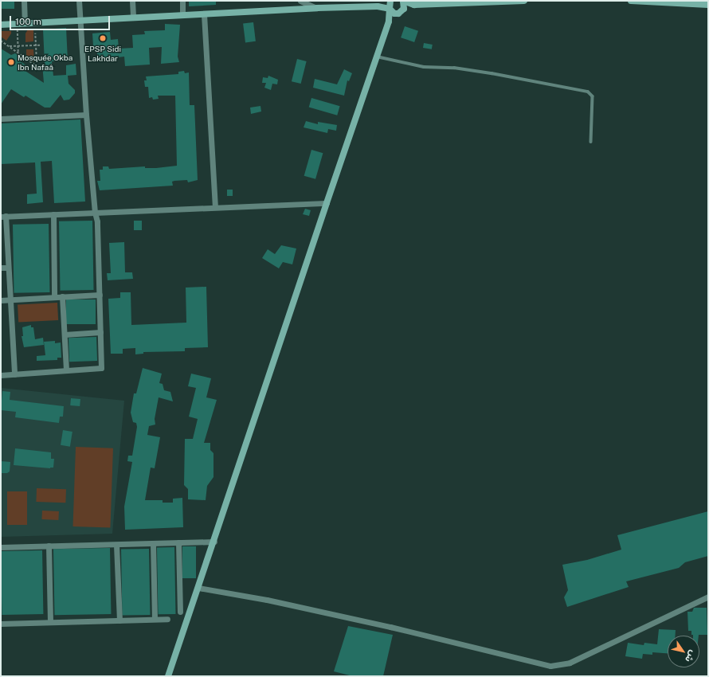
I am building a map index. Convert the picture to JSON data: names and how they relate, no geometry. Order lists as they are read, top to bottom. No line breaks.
{"places":["EPSP Sidi Lakhdar","Mosquée Okba Ibn Nafaâ"],"scale_bar":"100 m","north":"bottom right"}
